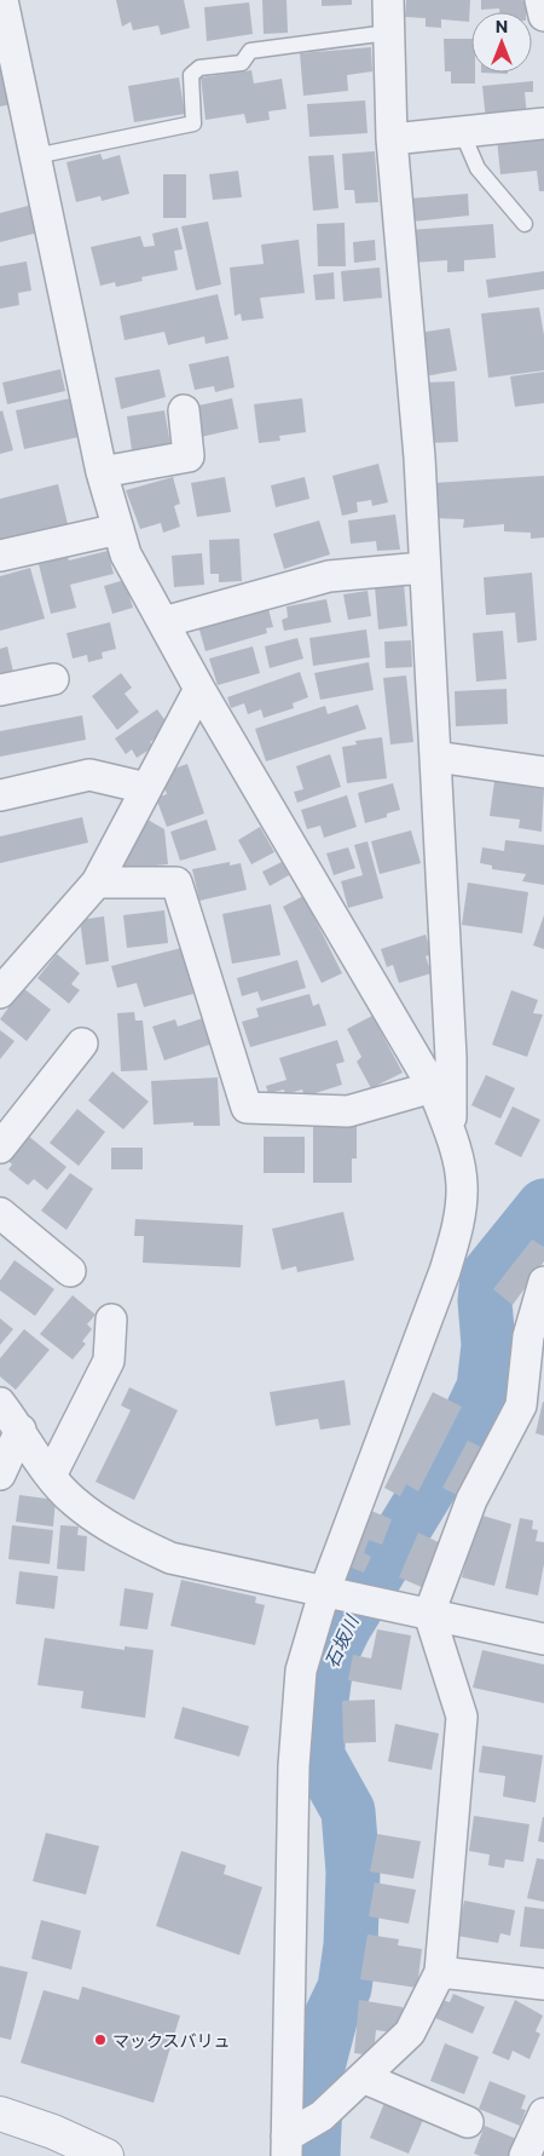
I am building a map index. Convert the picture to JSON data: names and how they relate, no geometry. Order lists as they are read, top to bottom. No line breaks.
{"water":["石坂川"],"places":["マックスバリュ"],"north":"top"}
